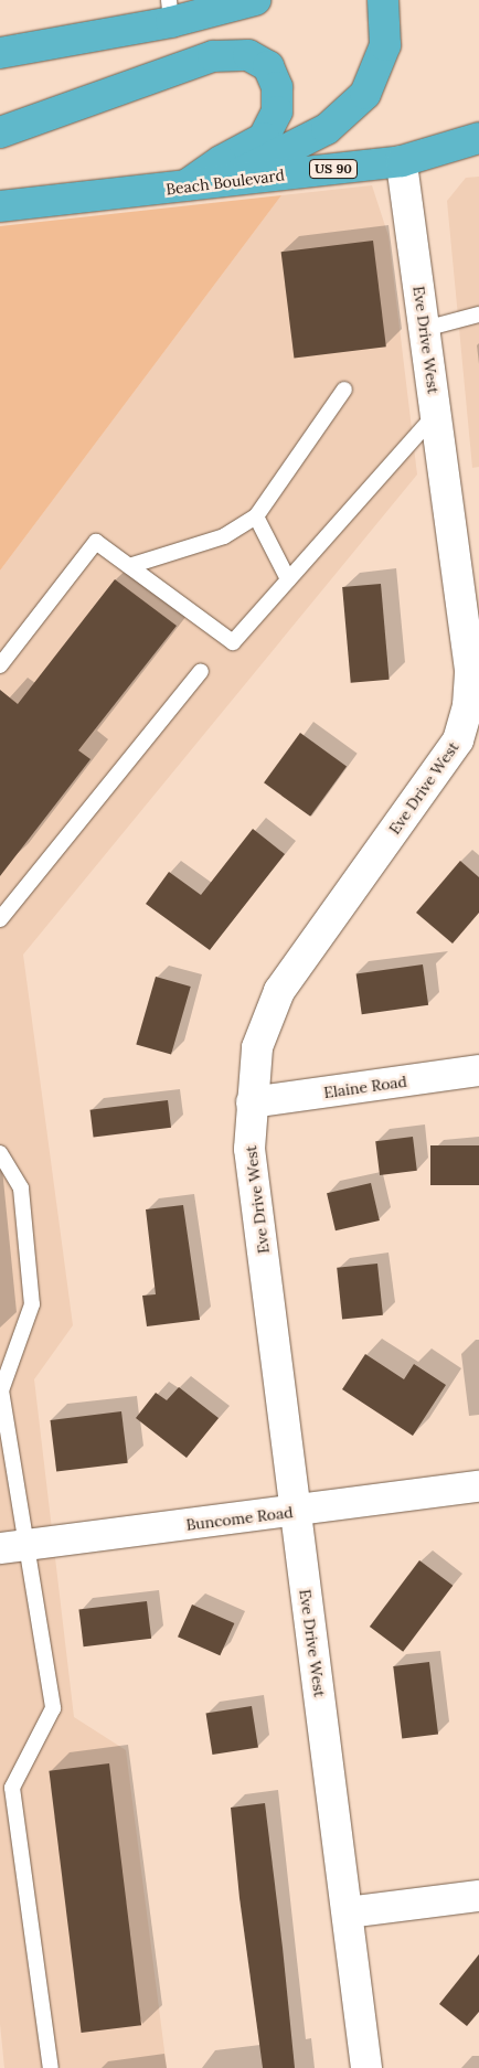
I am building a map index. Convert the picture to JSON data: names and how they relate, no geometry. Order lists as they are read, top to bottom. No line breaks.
{"streets":{"highway":["US 90","Beach Boulevard"],"street":["Eve Drive West","Elaine Road","Buncome Road"]},"crossings":[["Beach Boulevard","Eve Drive West"],["Eve Drive West","Elaine Road"],["Eve Drive West","Buncome Road"]]}
